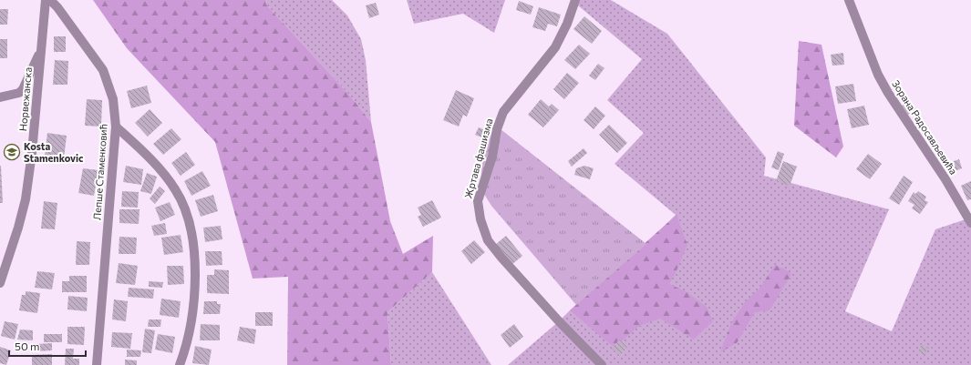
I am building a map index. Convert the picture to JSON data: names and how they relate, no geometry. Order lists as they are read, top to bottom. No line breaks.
{"streets":{"street":["Норвежанска","Зорана Радосављевића","Жртава фашизма","Лепше Стаменковић"]},"places":{"school or university":["Kosta Stamenkovic"]},"scale_bar":"50 m"}
